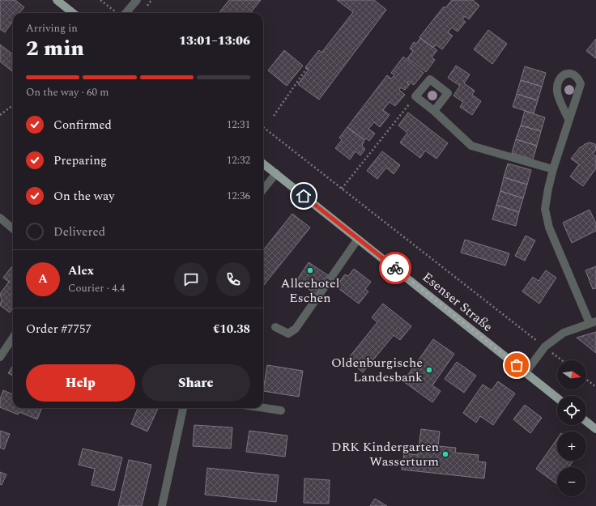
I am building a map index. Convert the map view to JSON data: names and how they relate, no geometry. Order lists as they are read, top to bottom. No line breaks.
{"streets":{"main road":["Esenser Straße"]},"places":["Alleehotel Eschen","Oldenburgische Landesbank","DRK Kindergarten Wasserturm"],"north":"right","page":{"heading":["2 min","Arriving in","13:01–13:06"],"panel":["Alex","Courier · 4.4","Order #7757","€10.38"],"bar":"On the way · 60 m","list":[["Confirmed","12:31"],["Preparing","12:32"],["On the way","12:36"],"Delivered"],"round":"A","buttons":["Help","Share"],"map_buttons":["+","−"]}}
